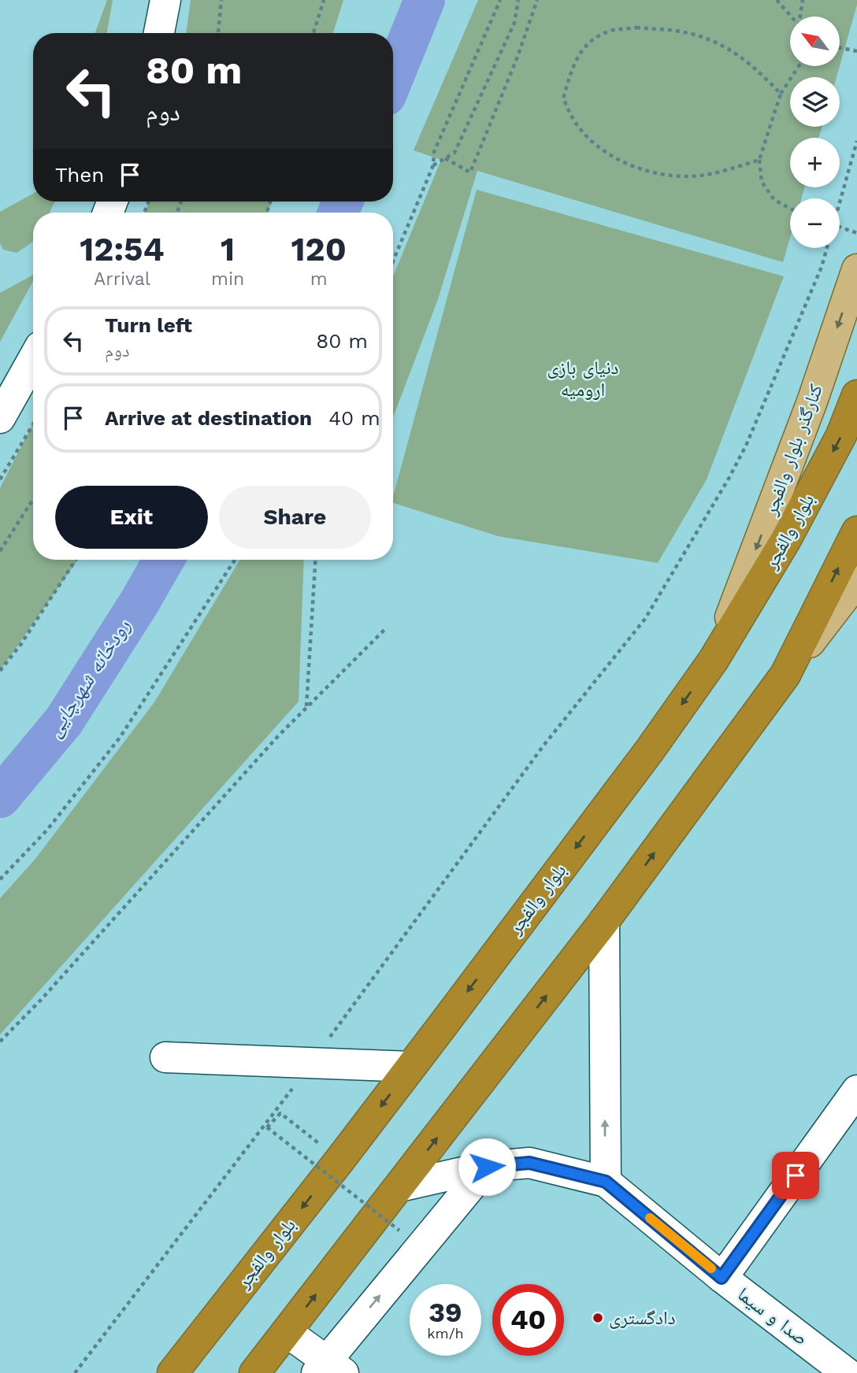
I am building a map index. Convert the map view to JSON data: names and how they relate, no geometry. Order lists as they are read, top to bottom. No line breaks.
{"streets":{"highway":["بلوار والفجر"],"main road":["کنارگذر بلوار والفجر"],"street":["صدا و سیما"]},"crossings":[["کنارگذر بلوار والفجر","بلوار والفجر"]],"one_way":["کنارگذر بلوار والفجر"],"water":["رودخانه شهرچایی"],"parks":["دنیای بازی ارومیه"],"places":["دادگستری"],"north":"top left","page":{"map_buttons":["+","−"],"turn":["80 m","دوم"],"then":"Then","eta":["12:54","Arrival","1","min","120","m"],"list":[{"name":"Turn left","note":"دوم","value":"80 m"},{"name":"Arrive at destination","value":"40 m"}],"buttons":["Exit","Share"],"speed":"39 km/h","limit":"40"}}
